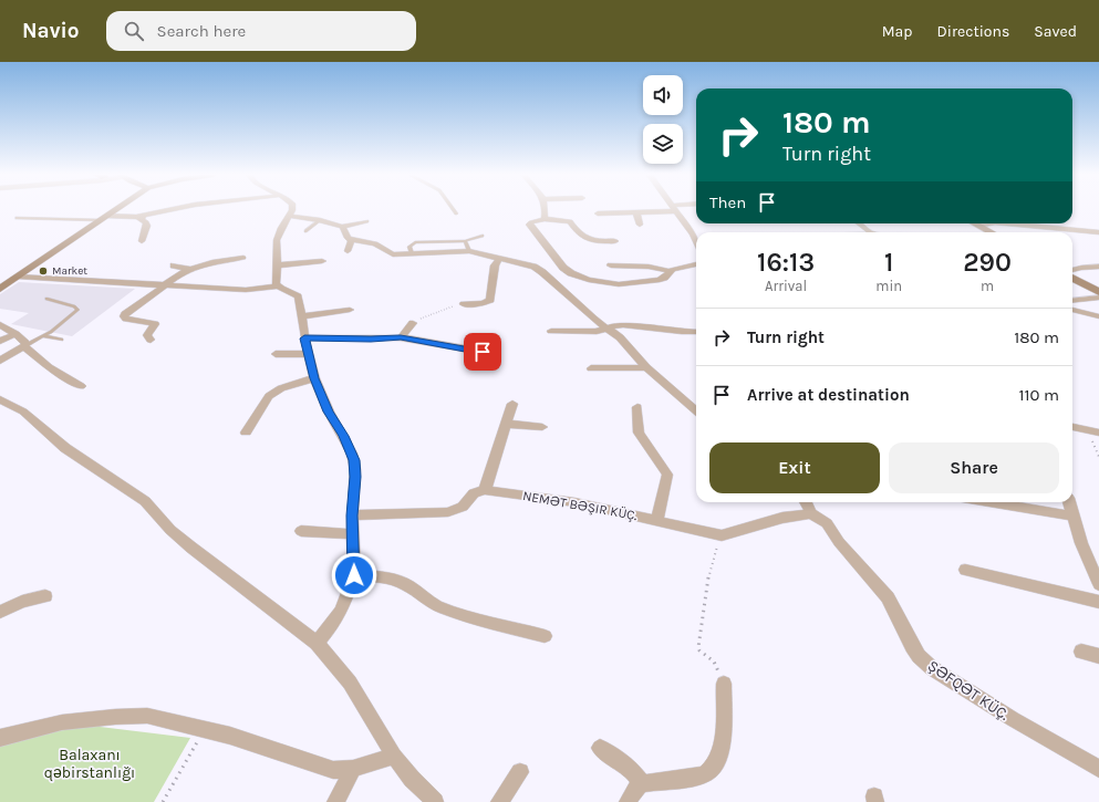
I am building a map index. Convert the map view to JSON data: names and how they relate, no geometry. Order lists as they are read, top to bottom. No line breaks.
{"streets":{"street":["NEMƏT BƏŞIR KÜÇ.","ŞƏFQƏT KÜÇ."]},"crossings":[["NEMƏT BƏŞIR KÜÇ.","ŞƏFQƏT KÜÇ."]],"parks":["Balaxanı qəbirstanlığı"],"places":["Market"],"page":{"header":"Navio","search":"Search here","nav":["Map","Directions","Saved"],"turn":["180 m","Turn right"],"then":"Then","eta":["16:13","Arrival","1","min","290","m"],"list":[{"name":"Turn right","value":"180 m"},{"name":"Arrive at destination","value":"110 m"}],"buttons":["Exit","Share"]}}
